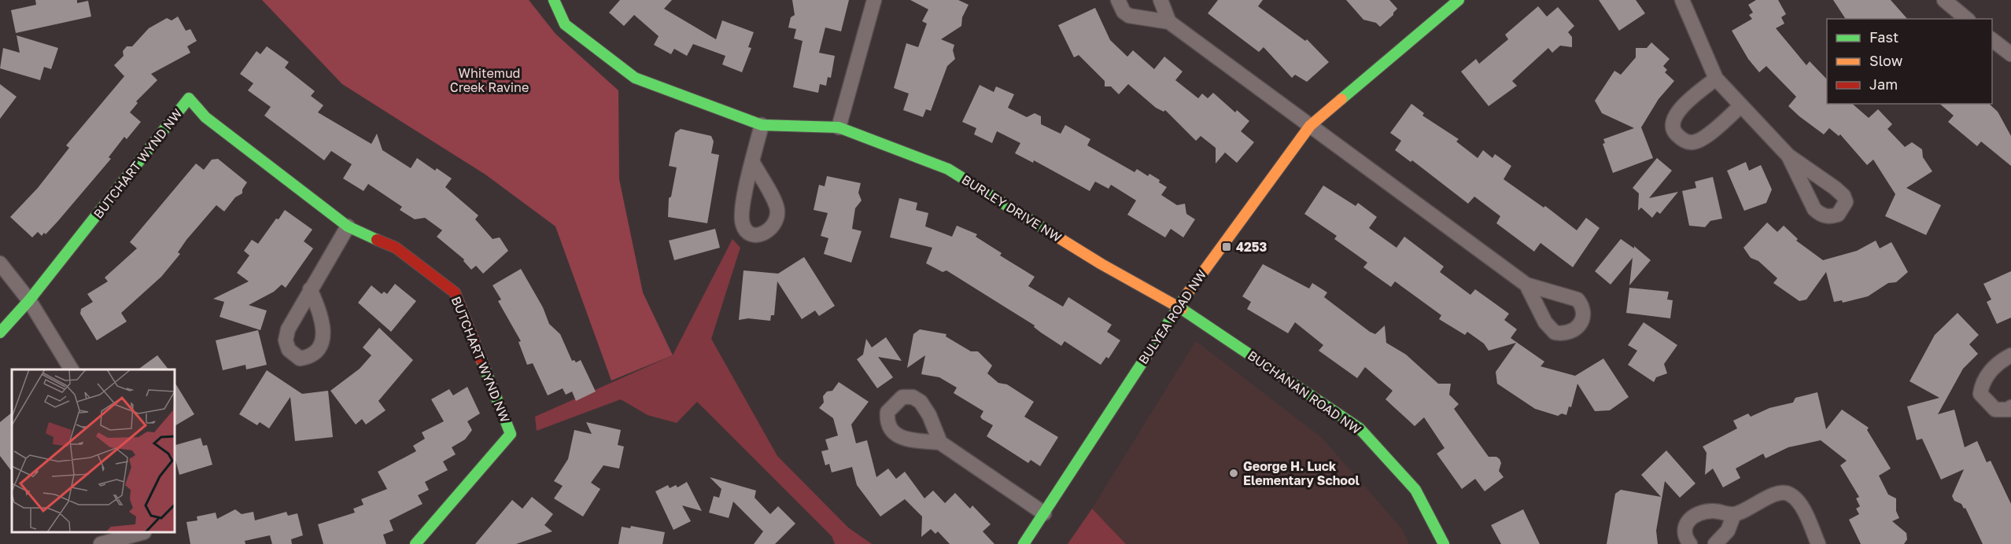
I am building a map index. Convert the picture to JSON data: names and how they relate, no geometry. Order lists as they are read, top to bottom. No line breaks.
{"streets":{"street":["BUTCHART WYND NW","BURLEY DRIVE NW","BULYEA ROAD NW","BUCHANAN ROAD NW"]},"crossings":[["BURLEY DRIVE NW","BULYEA ROAD NW"],["BURLEY DRIVE NW","BUCHANAN ROAD NW"],["BULYEA ROAD NW","BUCHANAN ROAD NW"]],"parks":["Whitemud Creek Ravine"],"places":{"transit":["4253"],"other":["George H. Luck Elementary School"]},"legend":["Fast","Slow","Jam"]}
